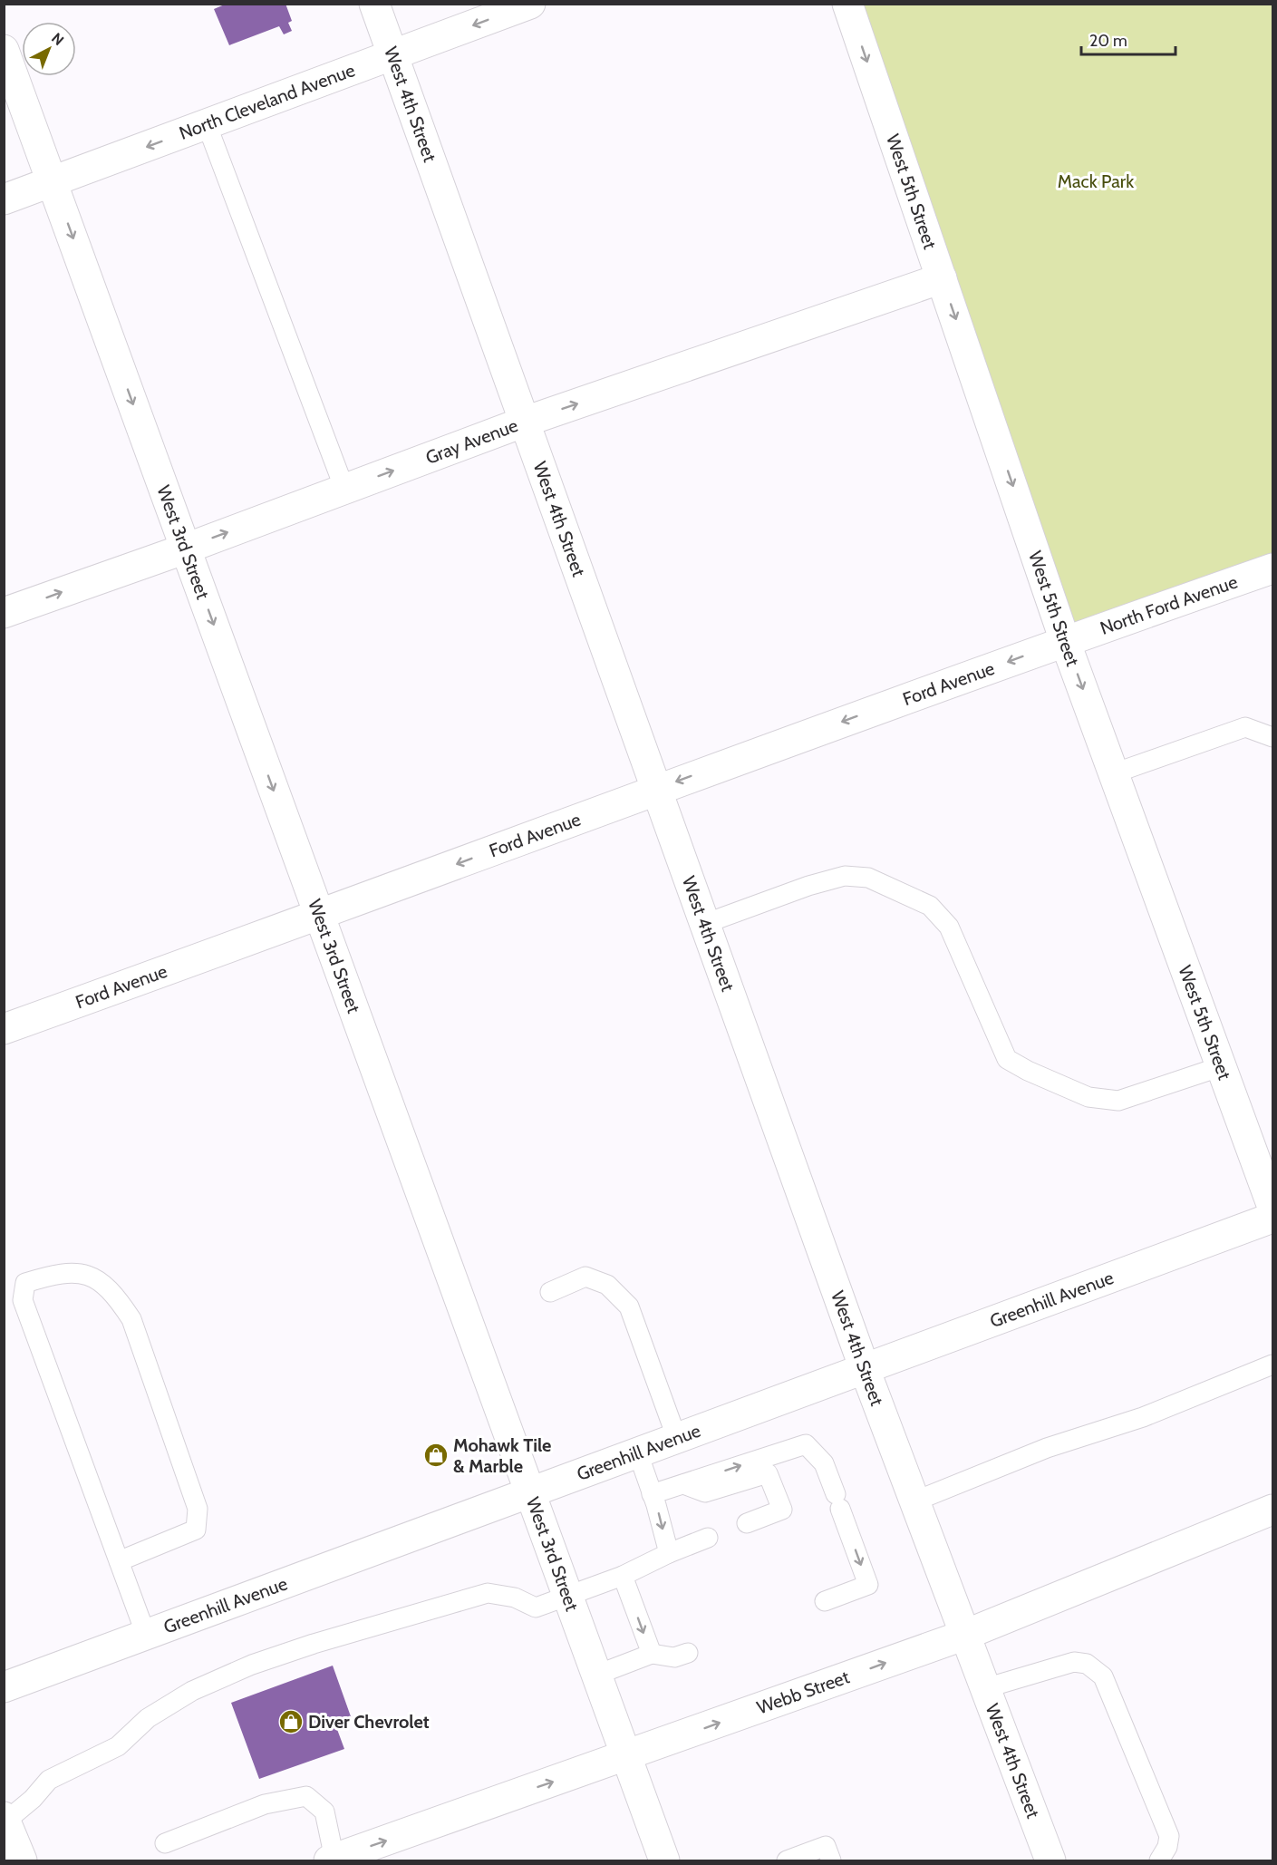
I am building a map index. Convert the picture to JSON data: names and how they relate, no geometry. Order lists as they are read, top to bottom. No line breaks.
{"streets":{"street":["North Cleveland Avenue","West 4th Street","West 5th Street","Gray Avenue","West 3rd Street","North Ford Avenue","Ford Avenue","Greenhill Avenue","Webb Street"]},"crossings":[["North Cleveland Avenue","West 4th Street"],["North Cleveland Avenue","West 3rd Street"],["West 4th Street","Gray Avenue"],["West 4th Street","Ford Avenue"],["West 4th Street","Greenhill Avenue"],["West 4th Street","Webb Street"],["West 5th Street","Gray Avenue"],["West 5th Street","North Ford Avenue"],["West 5th Street","Ford Avenue"],["Gray Avenue","West 3rd Street"],["West 3rd Street","Ford Avenue"],["West 3rd Street","Greenhill Avenue"],["West 3rd Street","Webb Street"],["North Ford Avenue","Ford Avenue"]],"one_way":["North Cleveland Avenue","West 5th Street","Gray Avenue","West 3rd Street","Ford Avenue","Webb Street"],"parks":["Mack Park"],"places":{"shop":["Mohawk Tile & Marble","Diver Chevrolet"]},"scale_bar":"20 m","north":"top right"}
